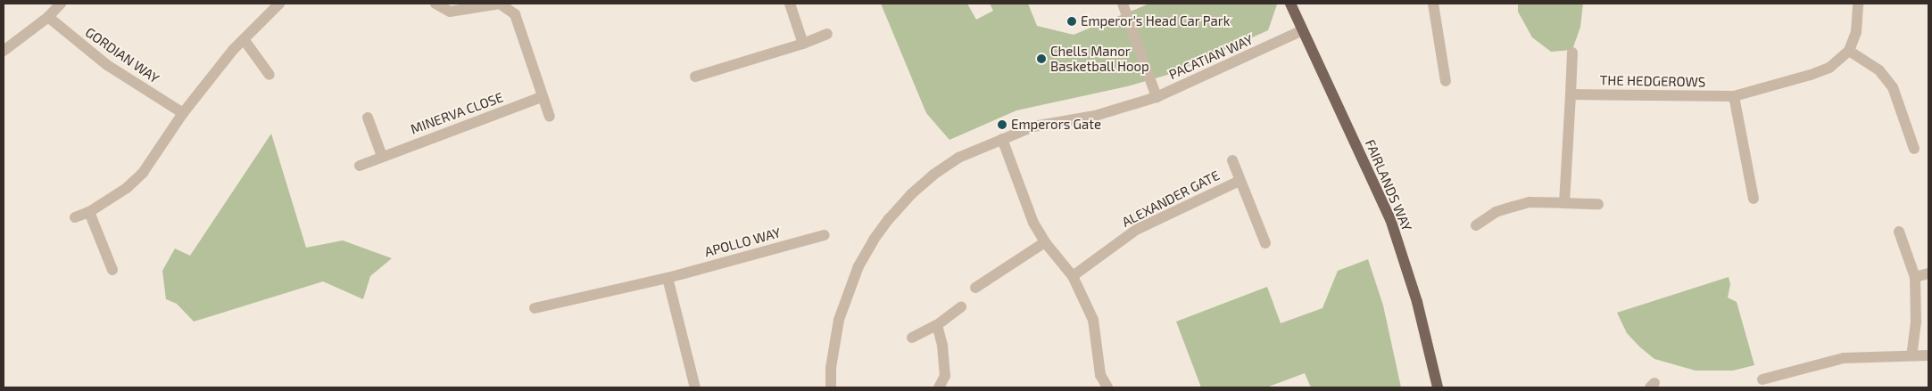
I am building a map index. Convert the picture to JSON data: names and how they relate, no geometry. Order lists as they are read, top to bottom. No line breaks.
{"streets":{"main road":["FAIRLANDS WAY"],"street":["GORDIAN WAY","PACATIAN WAY","THE HEDGEROWS","MINERVA CLOSE","ALEXANDER GATE","APOLLO WAY"]},"crossings":[["PACATIAN WAY","FAIRLANDS WAY"]],"places":["Emperor's Head Car Park","Chells Manor Basketball Hoop","Emperors Gate"]}
